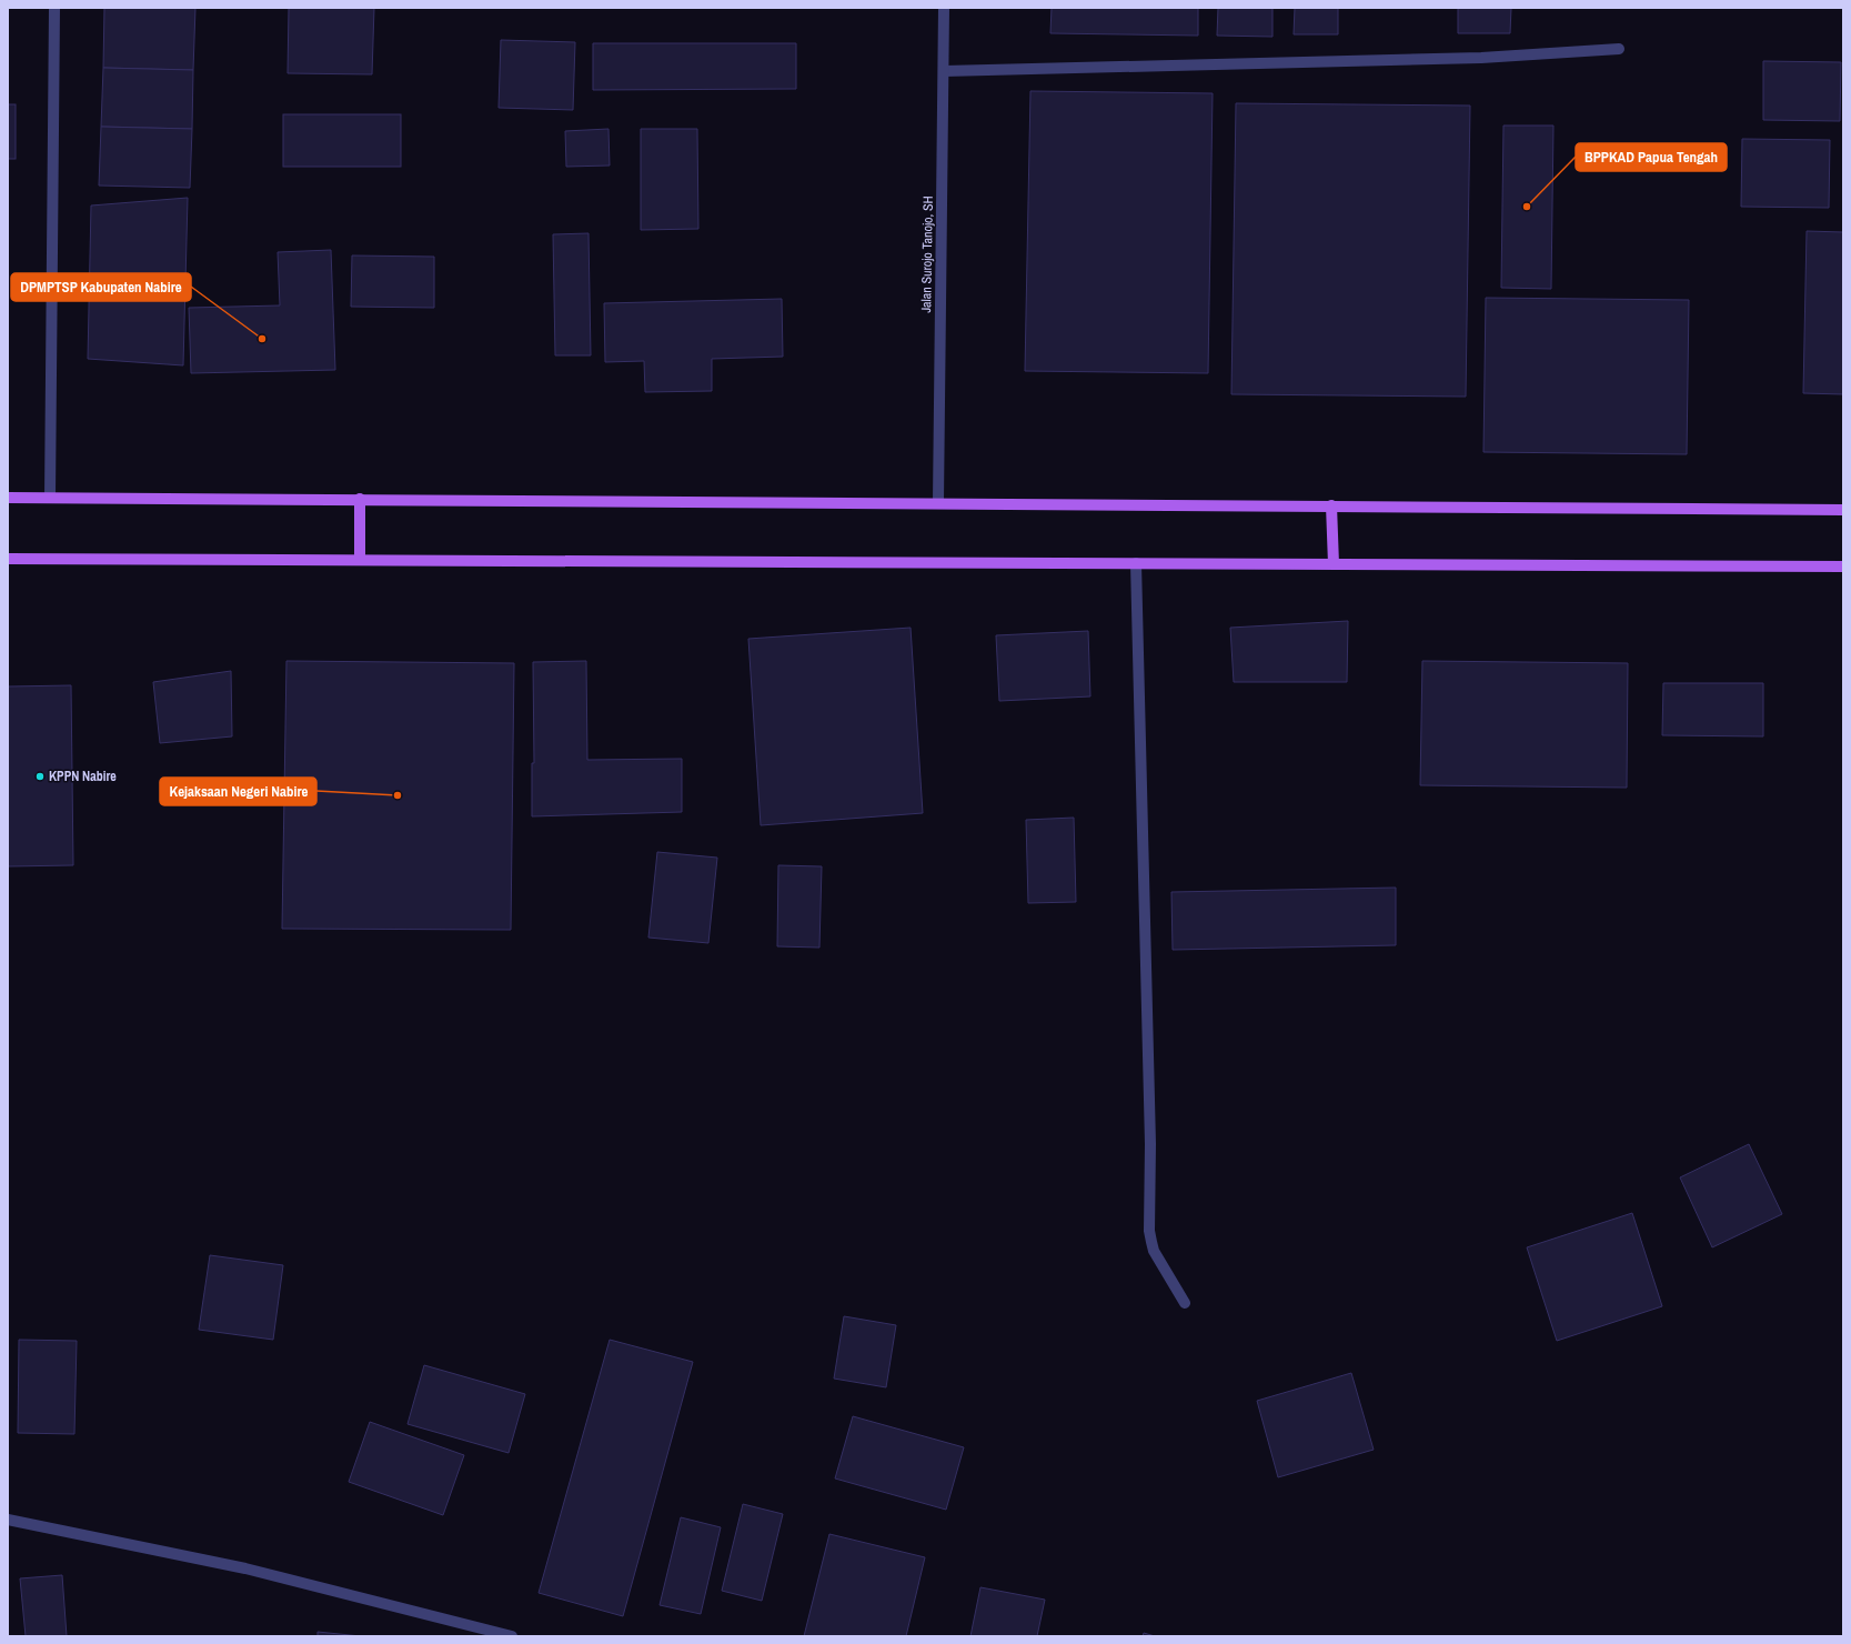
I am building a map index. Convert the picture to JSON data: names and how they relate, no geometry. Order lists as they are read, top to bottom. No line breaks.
{"streets":{"street":["Jalan Surojo Tanojo, SH"]},"places":["BPPKAD Papua Tengah","DPMPTSP Kabupaten Nabire","KPPN Nabire","Kejaksaan Negeri Nabire"]}
